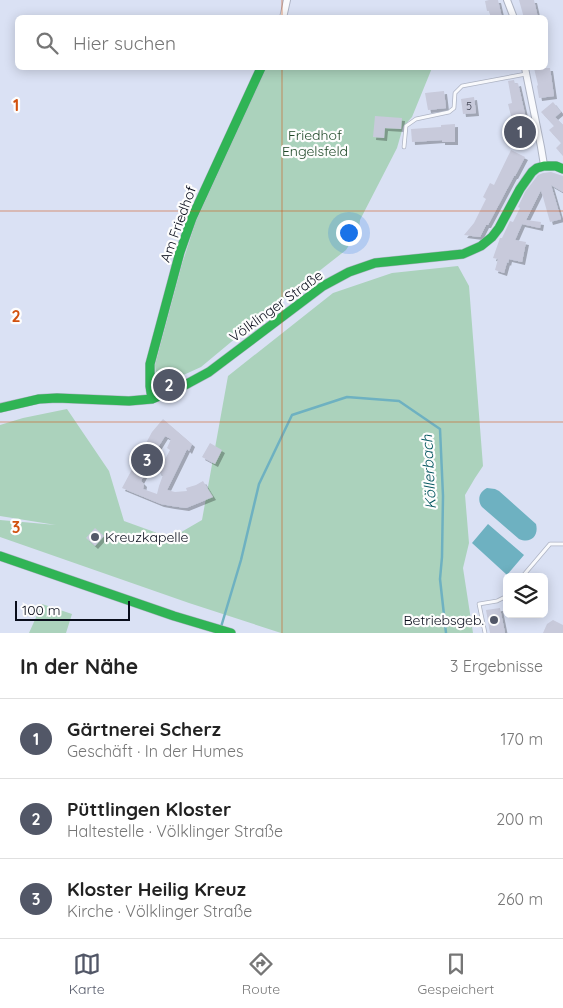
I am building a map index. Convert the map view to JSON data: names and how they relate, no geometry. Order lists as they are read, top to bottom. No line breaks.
{"streets":{"street":["Am Friedhof","Völklinger Straße"]},"crossings":[["Am Friedhof","Völklinger Straße"]],"water":["Köllerbach"],"parks":["Friedhof Engelsfeld"],"places":["Kreuzkapelle","Betriebsgeb."],"house_numbers":["5"],"scale_bar":"100 m","page":{"search":"Hier suchen","pins":["1","2","3"],"scale":"100 m","heading":["In der Nähe","3 Ergebnisse"],"list":[{"mark":"1","name":"Gärtnerei Scherz","note":"Geschäft · In der Humes","value":"170 m"},{"mark":"2","name":"Püttlingen Kloster","note":"Haltestelle · Völklinger Straße","value":"200 m"},{"mark":"3","name":"Kloster Heilig Kreuz","note":"Kirche · Völklinger Straße","value":"260 m"}],"nav":["Karte","Route","Gespeichert"]},"grid":{"rows":["1","2","3"]}}
